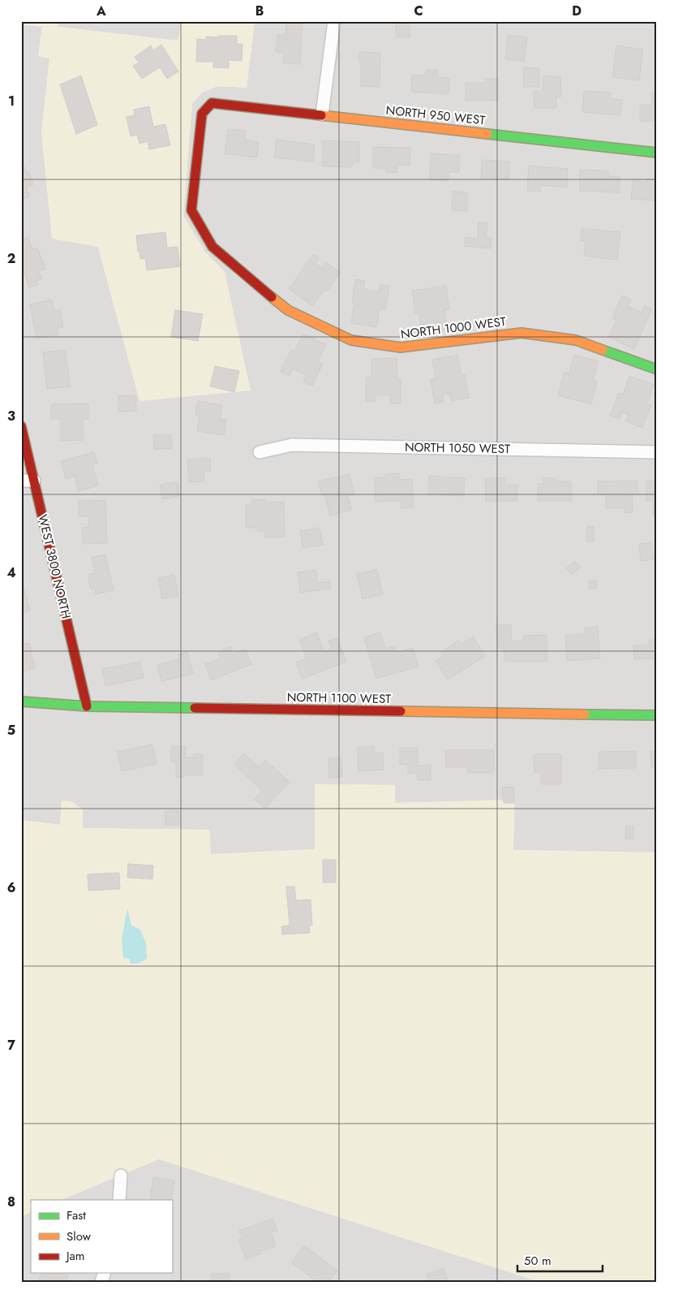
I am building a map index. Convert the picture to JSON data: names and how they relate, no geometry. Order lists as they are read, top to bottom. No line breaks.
{"streets":{"street":["NORTH 950 WEST","NORTH 1000 WEST","NORTH 1050 WEST","WEST 3800 NORTH","NORTH 1100 WEST"]},"crossings":[["NORTH 950 WEST","NORTH 1000 WEST"],["WEST 3800 NORTH","NORTH 1100 WEST"]],"legend":["Fast","Slow","Jam"],"scale_bar":"50 m","grid":{"columns":["A","B","C","D"],"rows":["1","2","3","4","5","6","7","8"]}}
